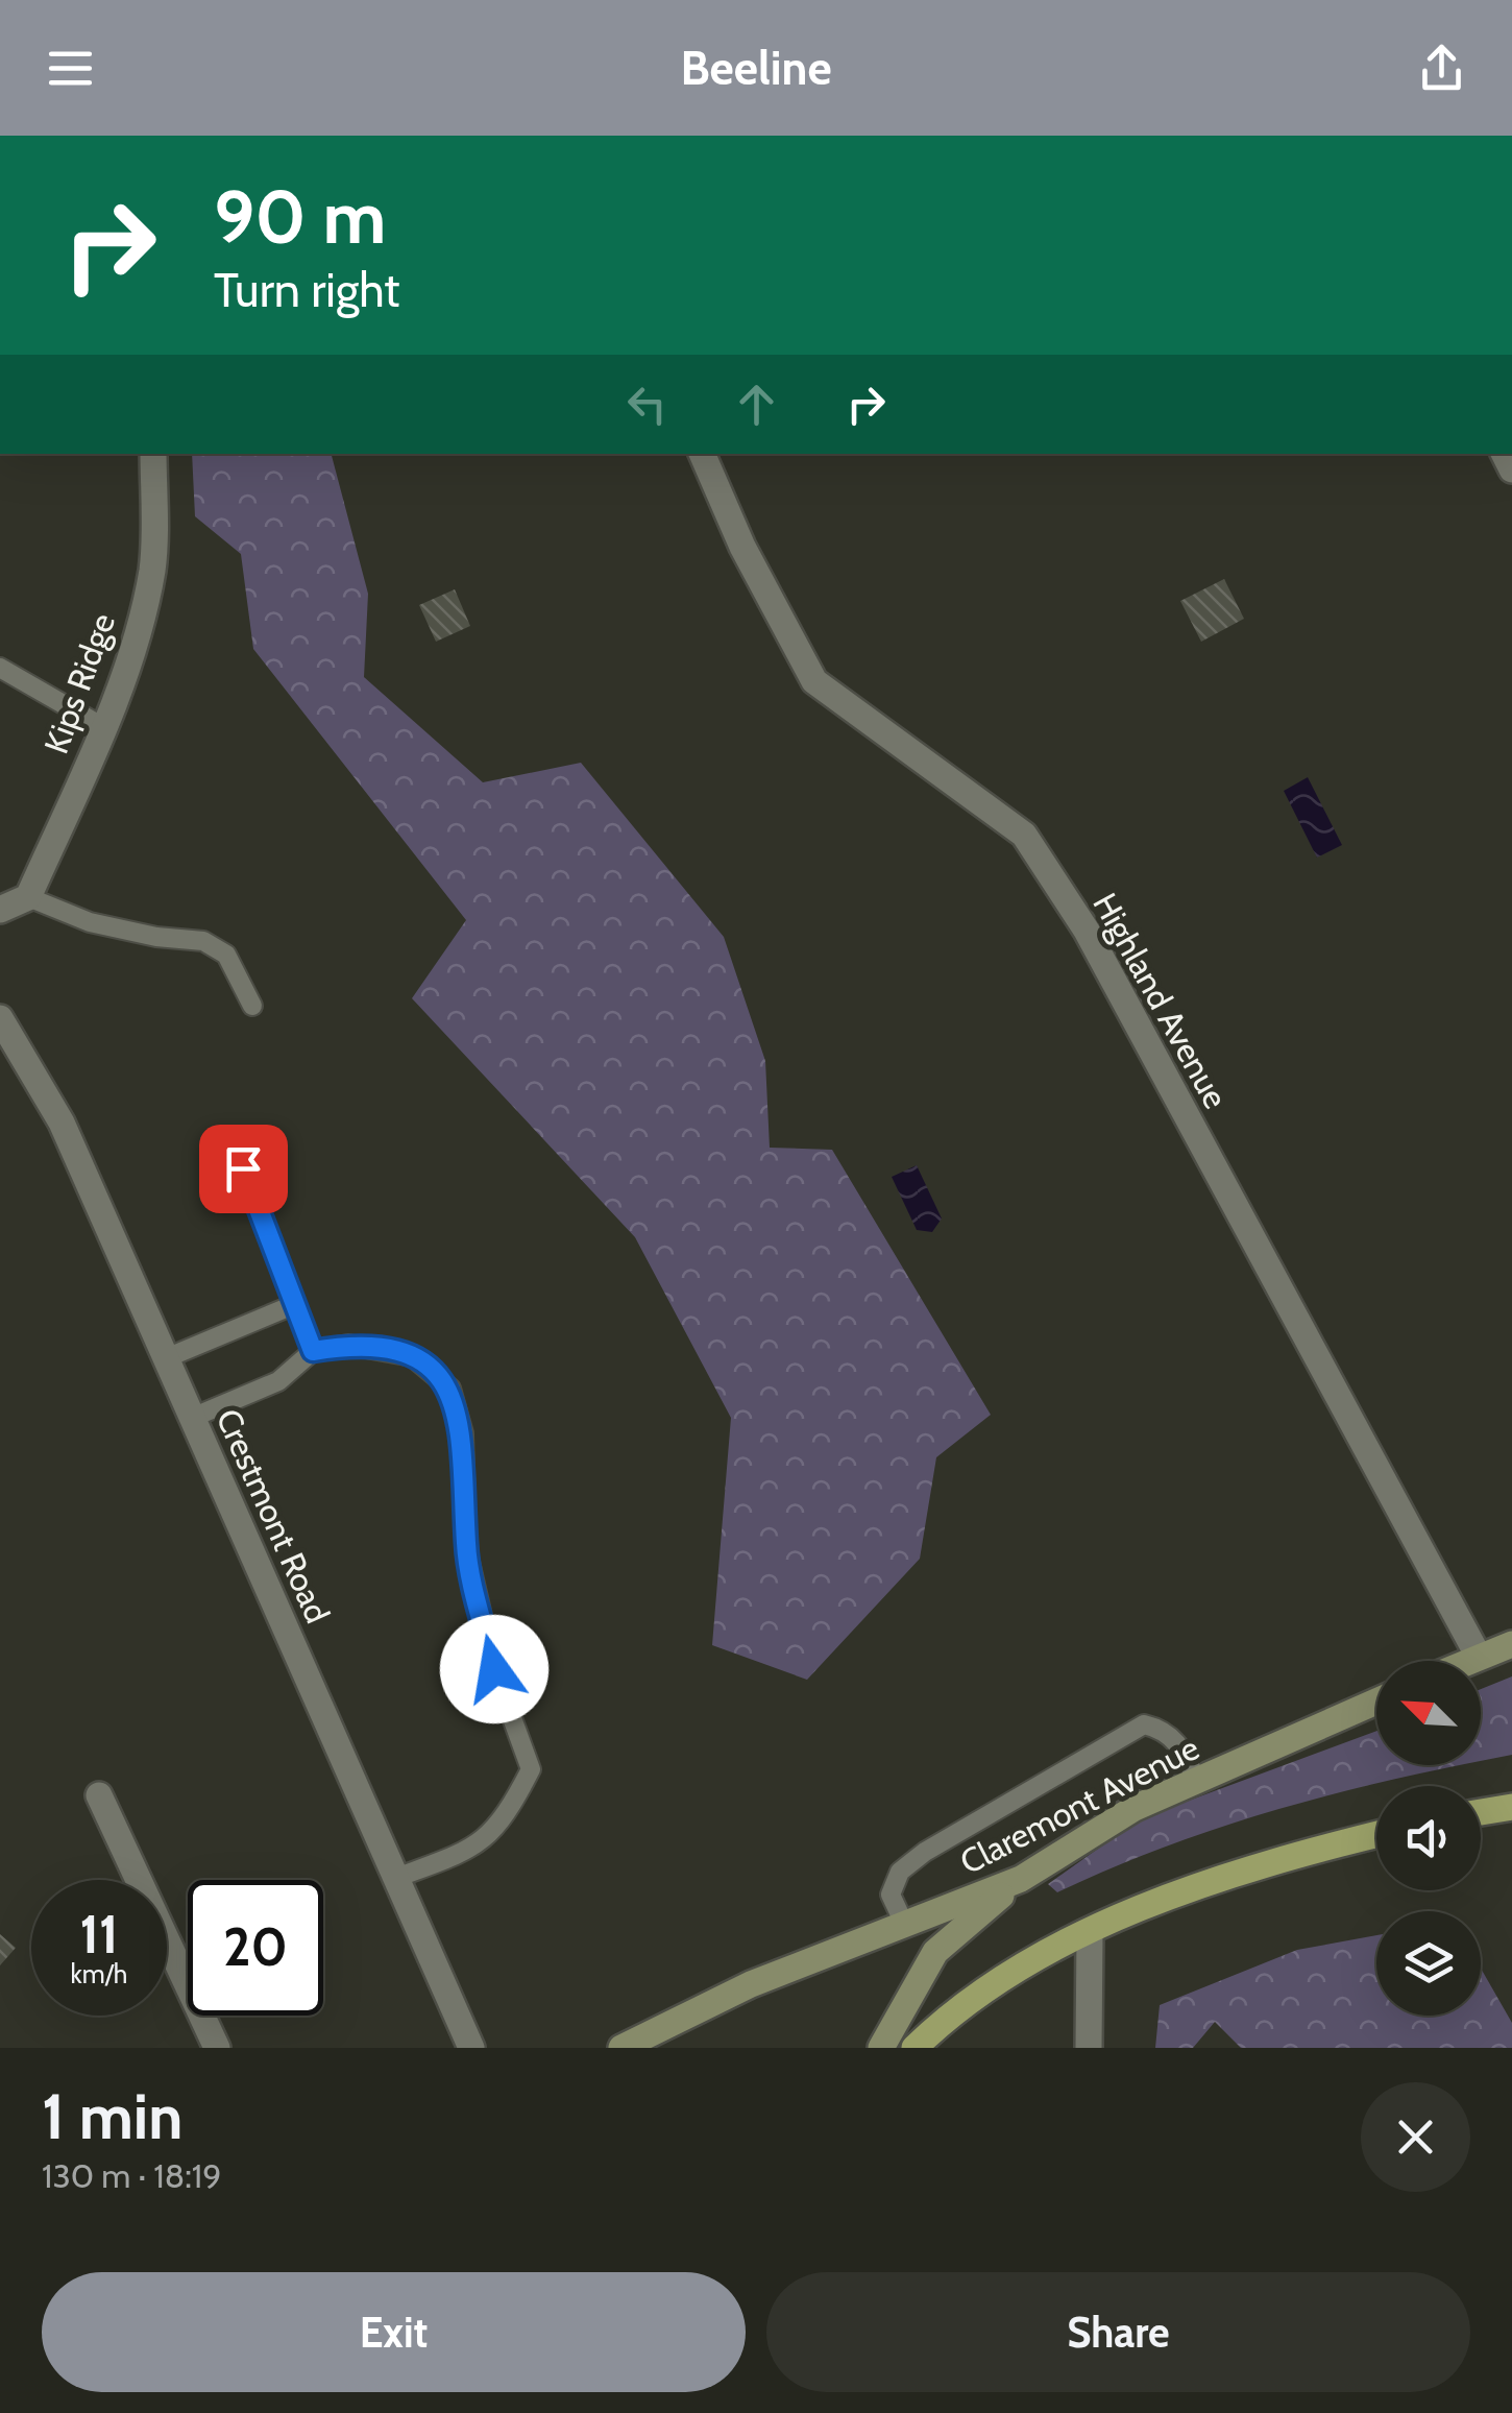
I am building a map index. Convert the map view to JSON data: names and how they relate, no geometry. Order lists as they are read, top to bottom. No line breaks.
{"streets":{"street":["Kips Ridge","Highland Avenue","Crestmont Road","Claremont Avenue"]},"north":"top left","page":{"header":"Beeline","turn":["90 m","Turn right"],"speed":"11 km/h","limit":"20","heading":["1 min","130 m · 18:19"],"buttons":["Exit","Share"]}}
